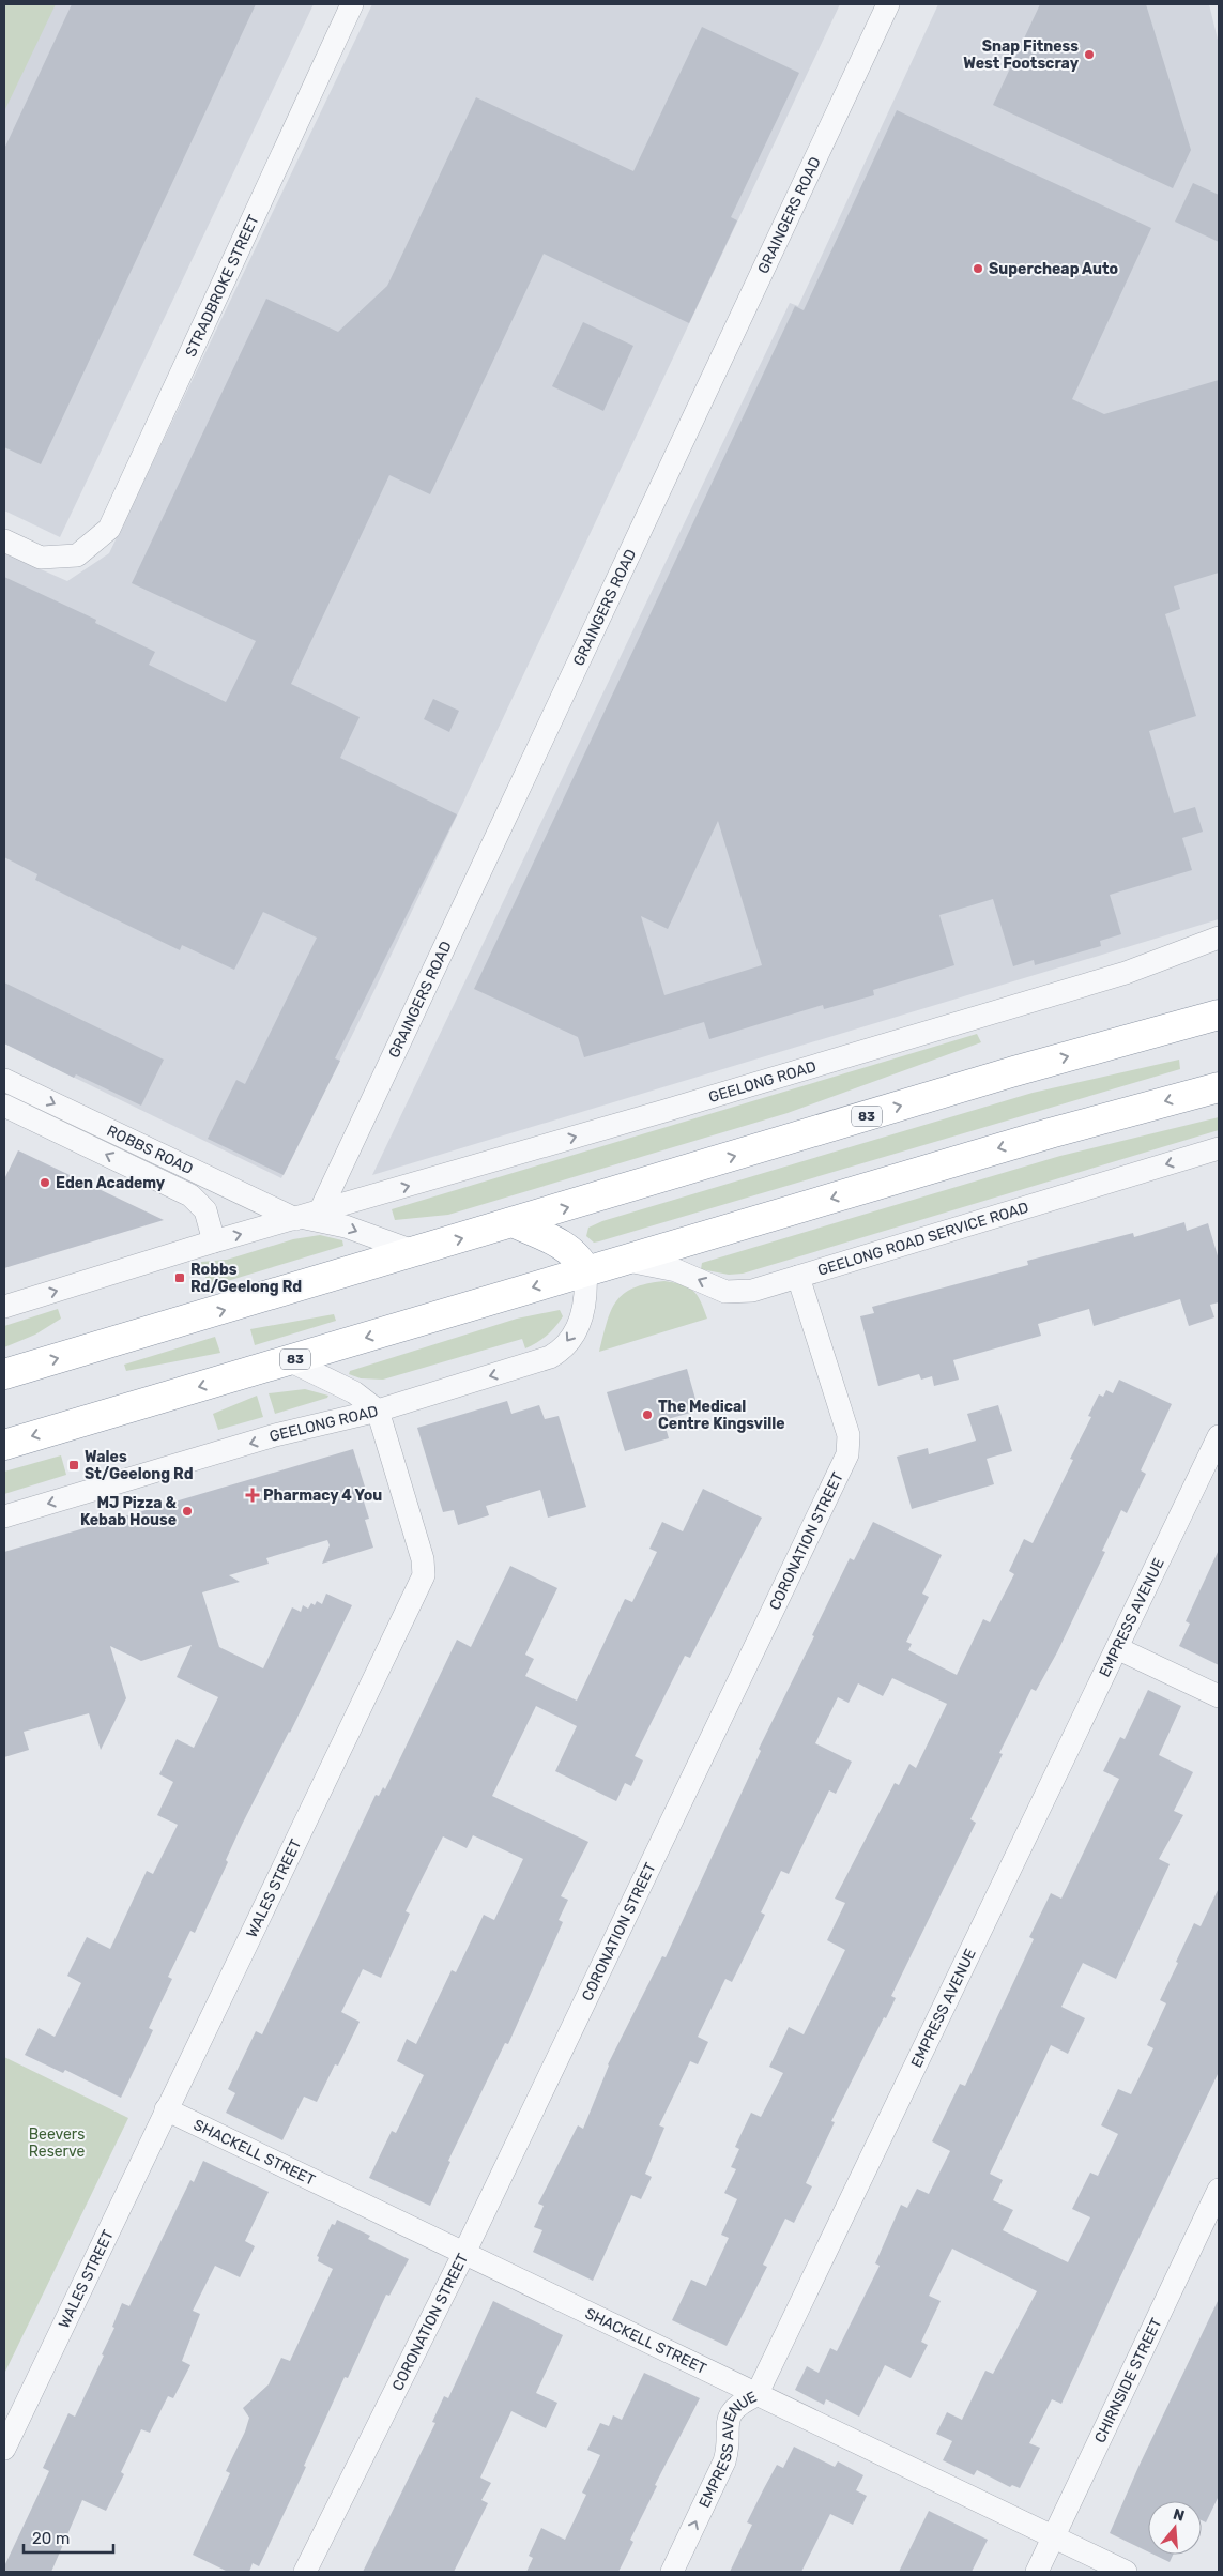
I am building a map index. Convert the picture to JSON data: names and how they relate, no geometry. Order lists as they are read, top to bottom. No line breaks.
{"streets":{"highway":["83"],"street":["GRAINGERS ROAD","STRADBROKE STREET","GEELONG ROAD","ROBBS ROAD","GEELONG ROAD SERVICE ROAD","CORONATION STREET","EMPRESS AVENUE","WALES STREET","SHACKELL STREET","CHIRNSIDE STREET"]},"crossings":[["GRAINGERS ROAD","GEELONG ROAD"],["GRAINGERS ROAD","ROBBS ROAD"],["GEELONG ROAD","83"],["GEELONG ROAD","ROBBS ROAD"],["GEELONG ROAD","WALES STREET"],["83","GEELONG ROAD SERVICE ROAD"],["GEELONG ROAD SERVICE ROAD","CORONATION STREET"],["CORONATION STREET","SHACKELL STREET"],["EMPRESS AVENUE","SHACKELL STREET"],["WALES STREET","SHACKELL STREET"],["SHACKELL STREET","CHIRNSIDE STREET"]],"one_way":["GEELONG ROAD SERVICE ROAD"],"parks":["Beevers Reserve"],"places":{"other":["Snap Fitness West Footscray","Supercheap Auto","Eden Academy","The Medical Centre Kingsville","MJ Pizza & Kebab House"],"transit":["Robbs Rd/Geelong Rd","Wales St/Geelong Rd"],"health":["Pharmacy 4 You"]},"scale_bar":"20 m","north":"top"}
